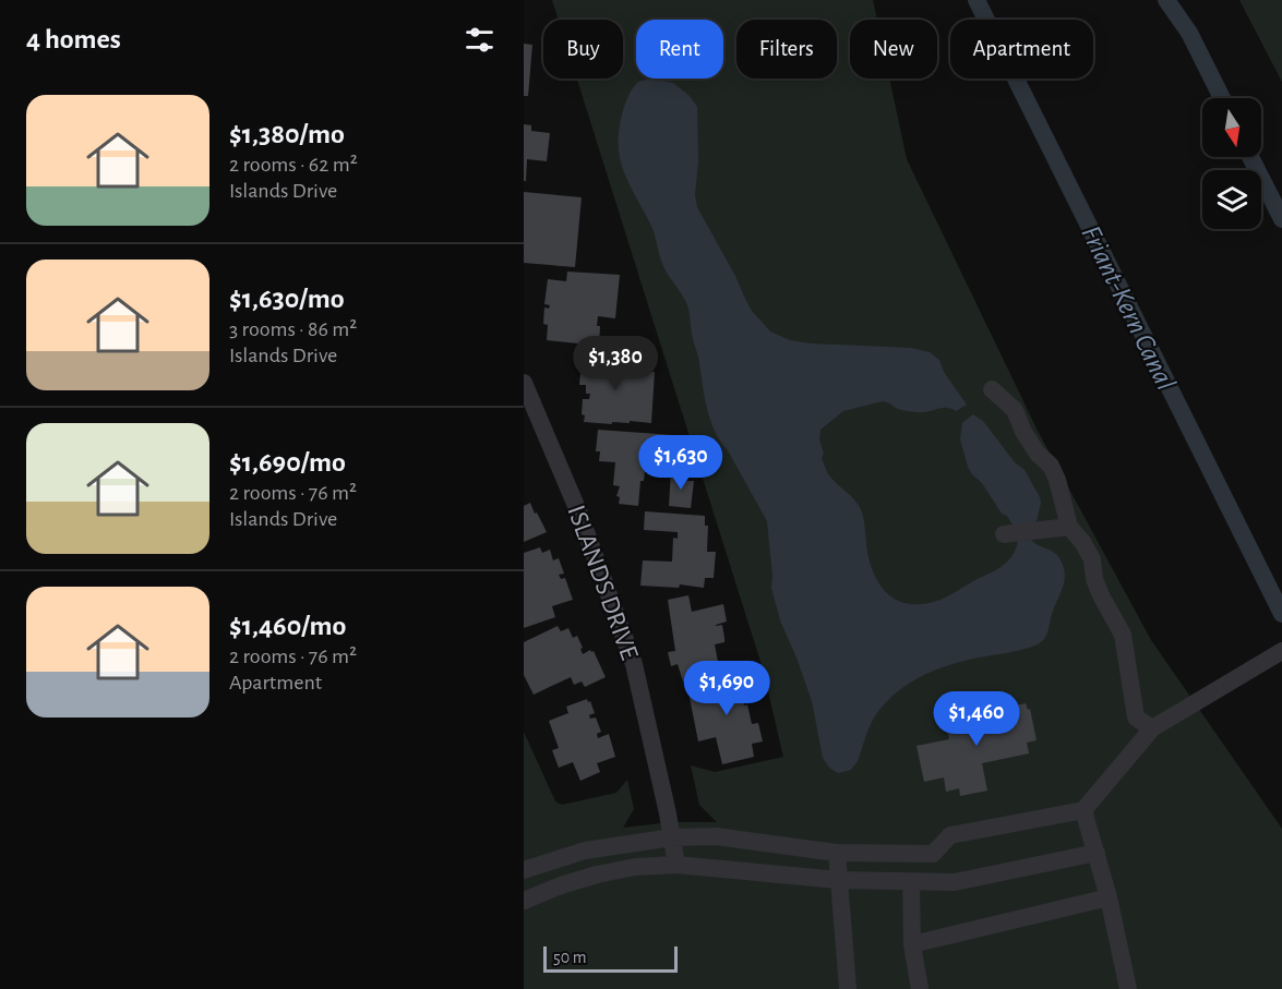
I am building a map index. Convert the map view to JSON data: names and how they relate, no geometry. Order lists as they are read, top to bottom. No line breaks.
{"streets":{"street":["ISLANDS DRIVE"]},"water":["Friant-Kern Canal"],"scale_bar":"50 m","north":"bottom","page":{"heading":"4 homes","chip":["Buy","Rent","Filters","New","Apartment"],"list":[{"name":"$1,380/mo","note":"2 rooms · 62 m² · Islands Drive"},{"name":"$1,630/mo","note":"3 rooms · 86 m² · Islands Drive"},{"name":"$1,690/mo","note":"2 rooms · 76 m² · Islands Drive"},{"name":"$1,460/mo","note":"2 rooms · 76 m² · Apartment"}],"price":["$1,380","$1,630","$1,690","$1,460"],"scale":"50 m"}}
